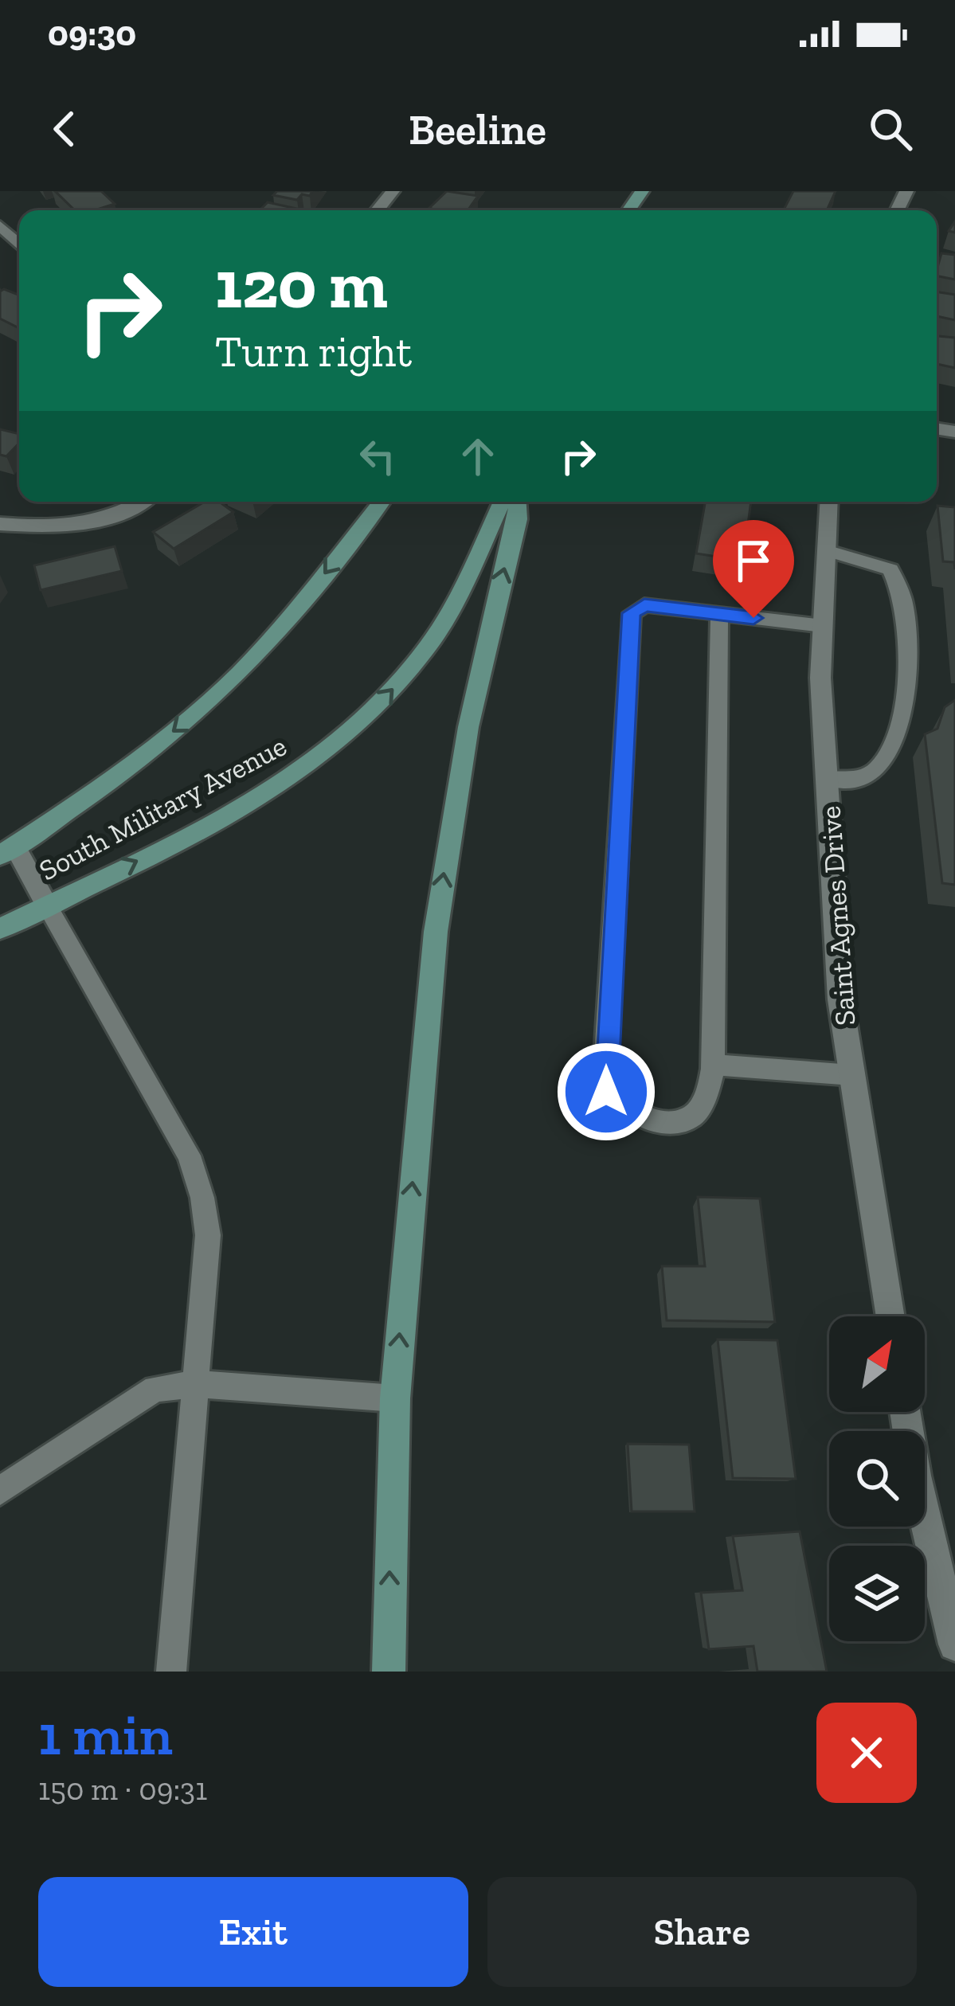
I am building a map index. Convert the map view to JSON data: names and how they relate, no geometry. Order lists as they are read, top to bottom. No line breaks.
{"streets":{"main road":["South Military Avenue"],"street":["Saint Agnes Drive"]},"north":"top right","page":{"status":"09:30","header":"Beeline","turn":["120 m","Turn right"],"heading":["1 min","150 m · 09:31"],"buttons":["Exit","Share"]}}
